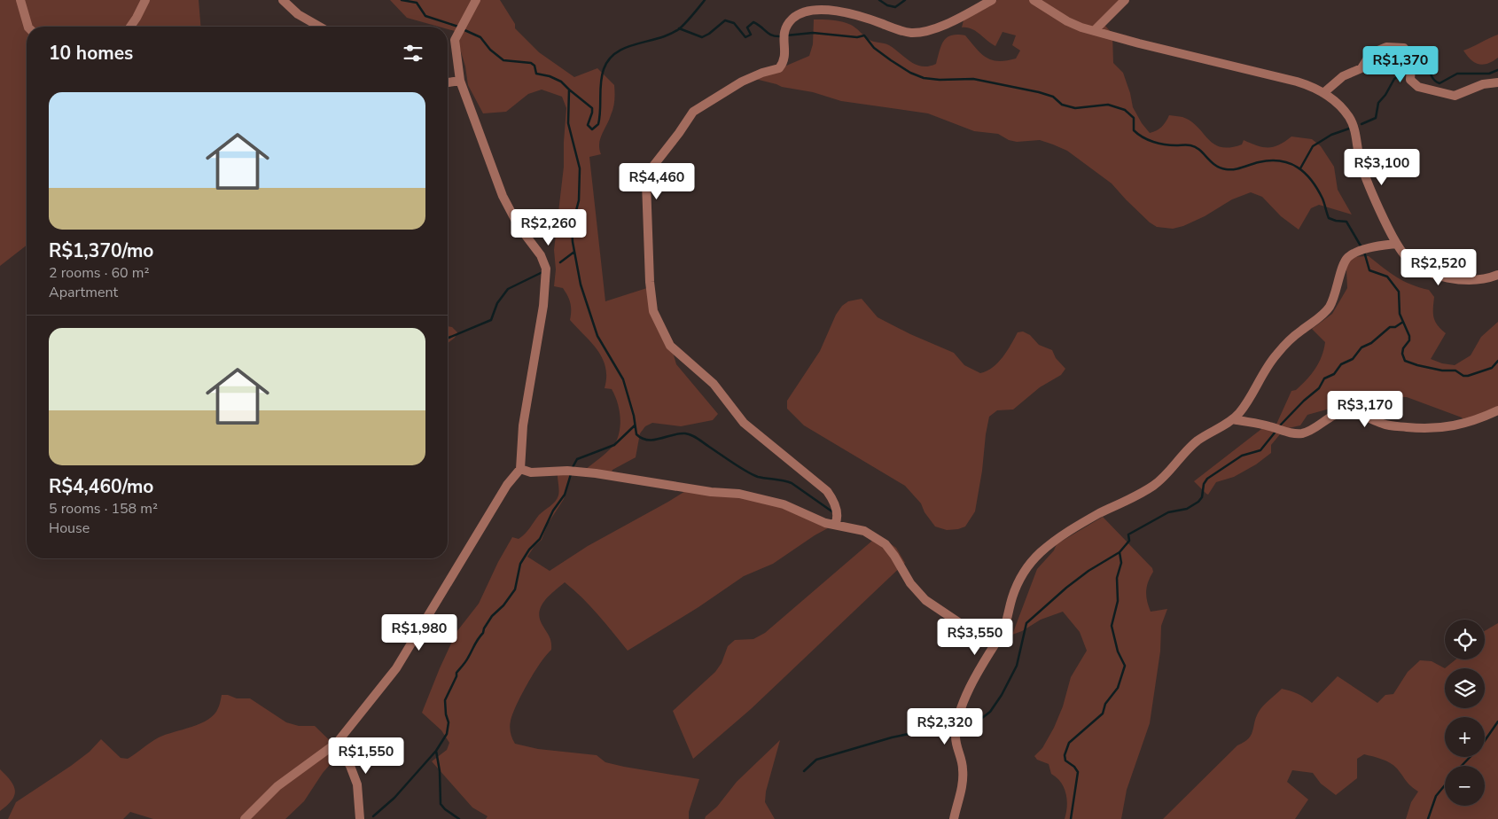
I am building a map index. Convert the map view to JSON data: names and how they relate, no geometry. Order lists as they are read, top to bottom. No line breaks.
{"page":{"heading":"10 homes","price":["R$1,370","R$3,100","R$4,460","R$2,260","R$2,520","R$3,170","R$1,980","R$3,550","R$2,320","R$1,550"],"list":[{"name":"R$1,370/mo","note":"2 rooms · 60 m² · Apartment"},{"name":"R$4,460/mo","note":"5 rooms · 158 m² · House"}],"map_buttons":["+","−"]}}
